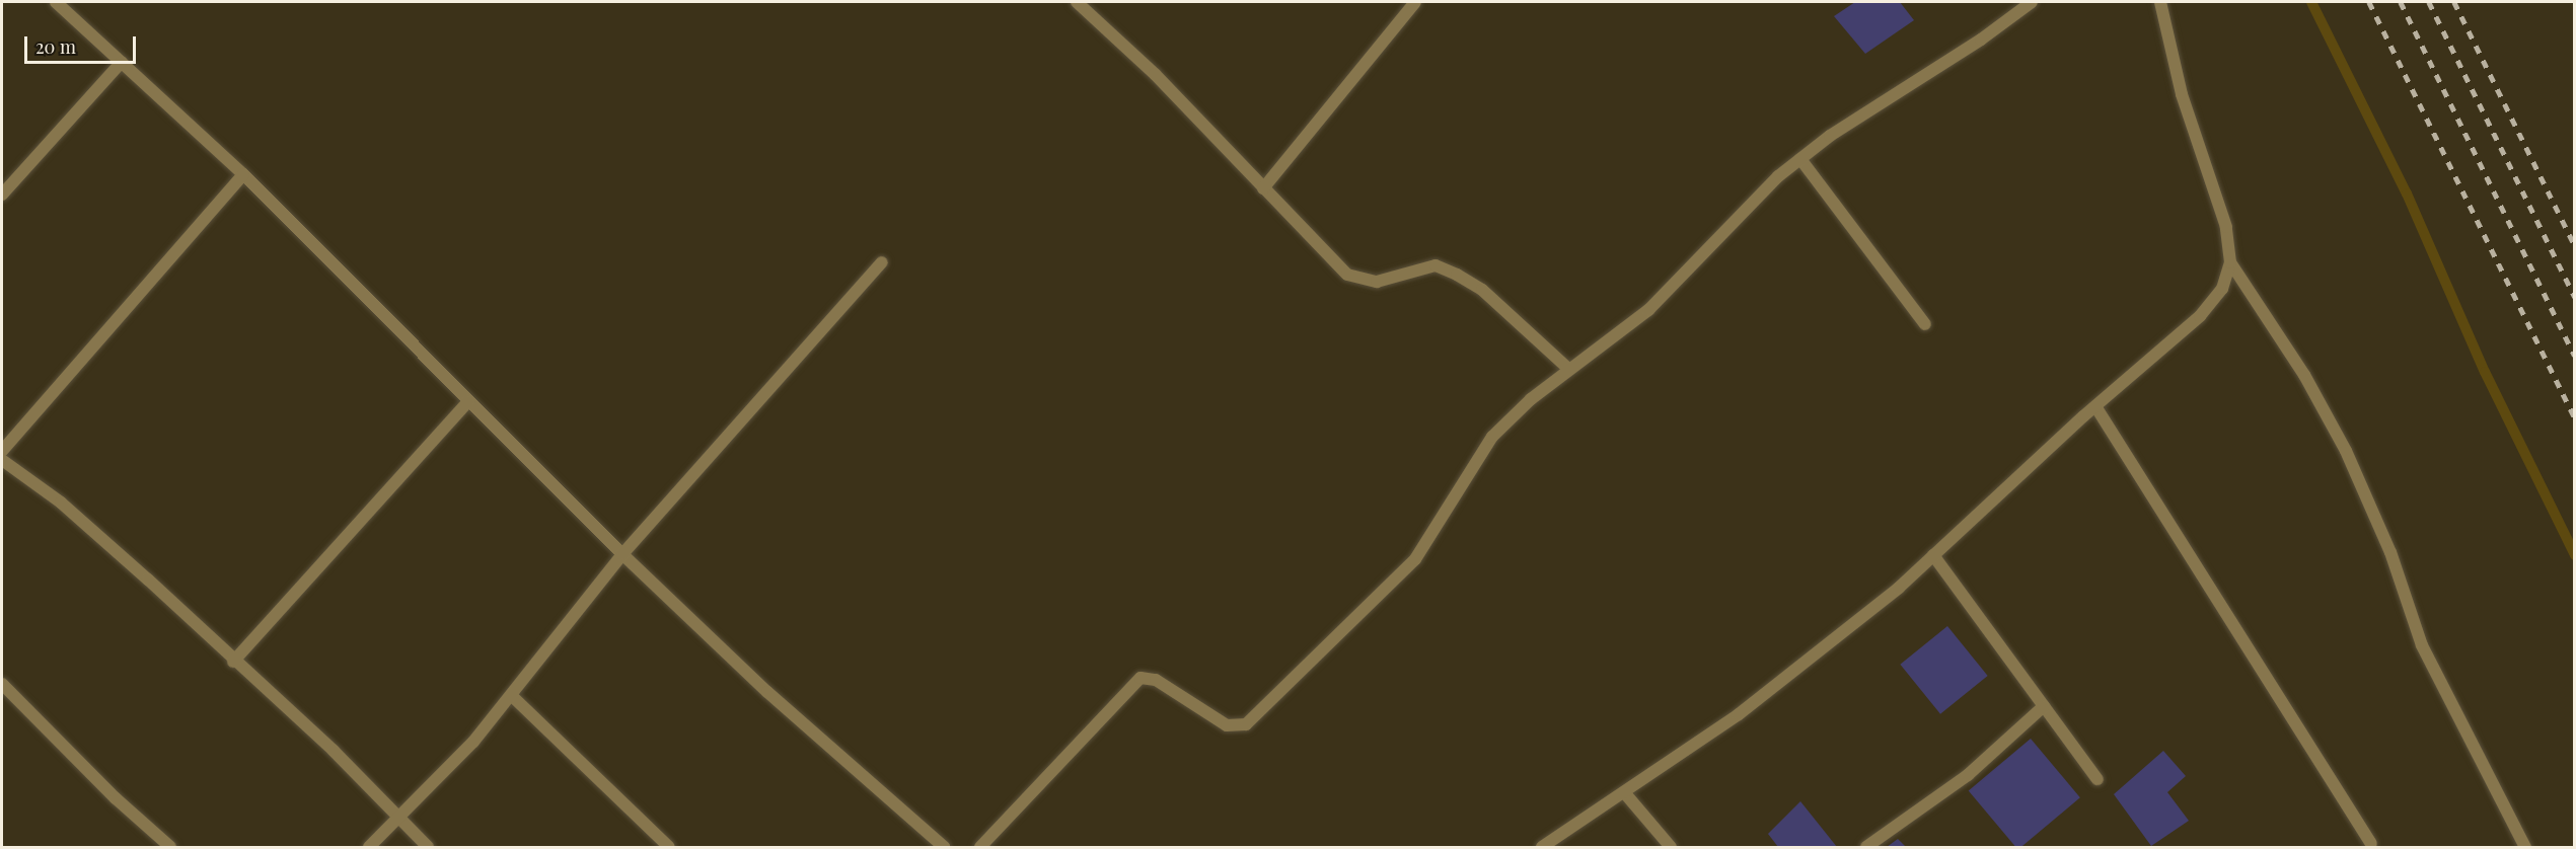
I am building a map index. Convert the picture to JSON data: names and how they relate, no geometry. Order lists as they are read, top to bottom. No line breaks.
{"scale_bar":"20 m"}
